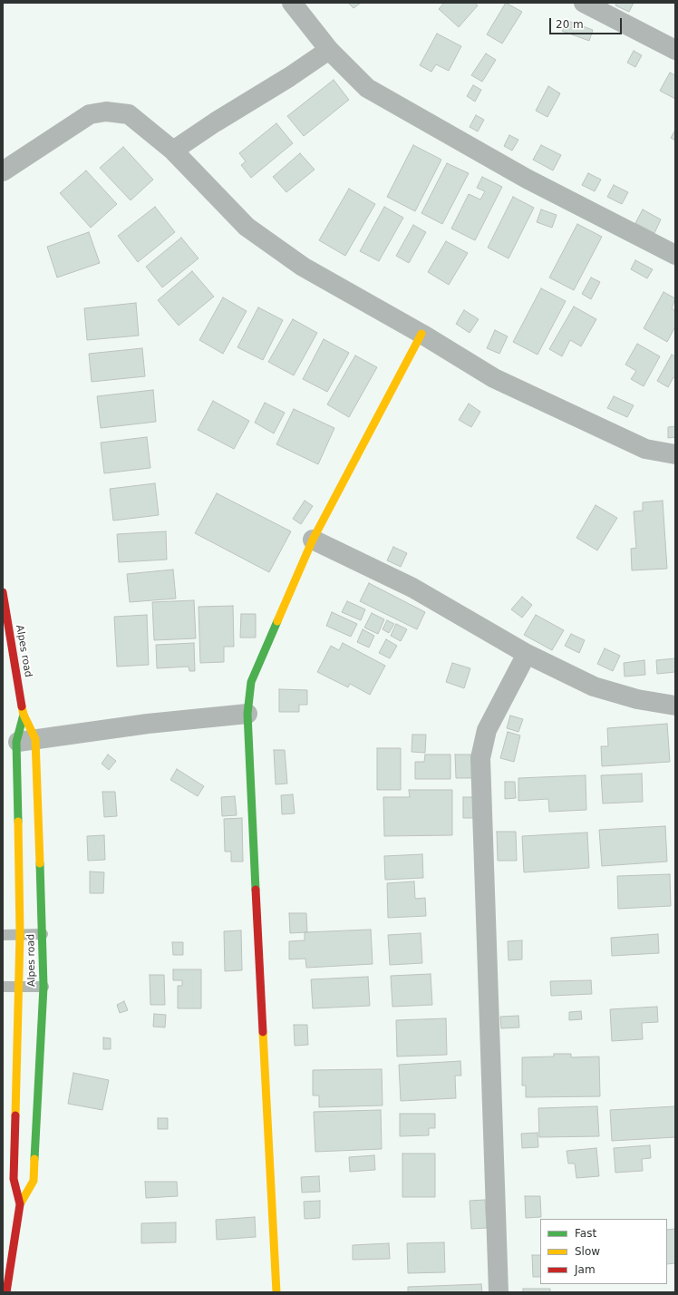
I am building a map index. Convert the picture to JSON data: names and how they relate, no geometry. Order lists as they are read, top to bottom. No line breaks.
{"streets":{"street":["Alpes road"]},"legend":["Fast","Slow","Jam"],"scale_bar":"20 m"}
